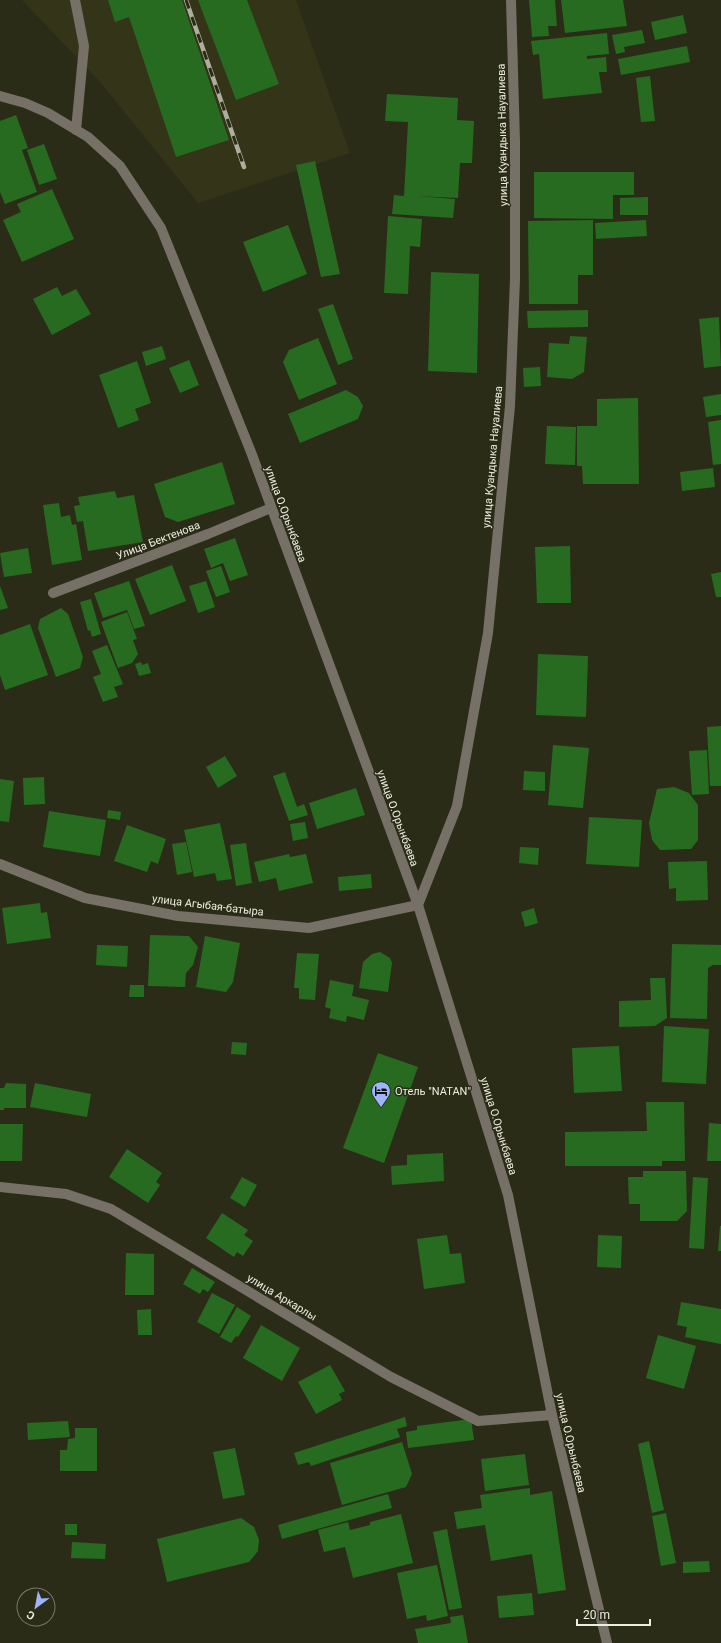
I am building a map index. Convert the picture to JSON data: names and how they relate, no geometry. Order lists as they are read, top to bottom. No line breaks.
{"streets":{"street":["улица Куандыка Науалиева","улица О.Орынбаева","Улица Бектенова","улица Агыбая-батыра","улица Аркарлы"]},"crossings":[["улица Куандыка Науалиева","улица О.Орынбаева"],["улица Куандыка Науалиева","улица Агыбая-батыра"],["улица О.Орынбаева","Улица Бектенова"],["улица О.Орынбаева","улица Агыбая-батыра"],["улица О.Орынбаева","улица Аркарлы"]],"places":{"hotel":["Отель \"NATAN\""]},"scale_bar":"20 m","north":"bottom left"}
